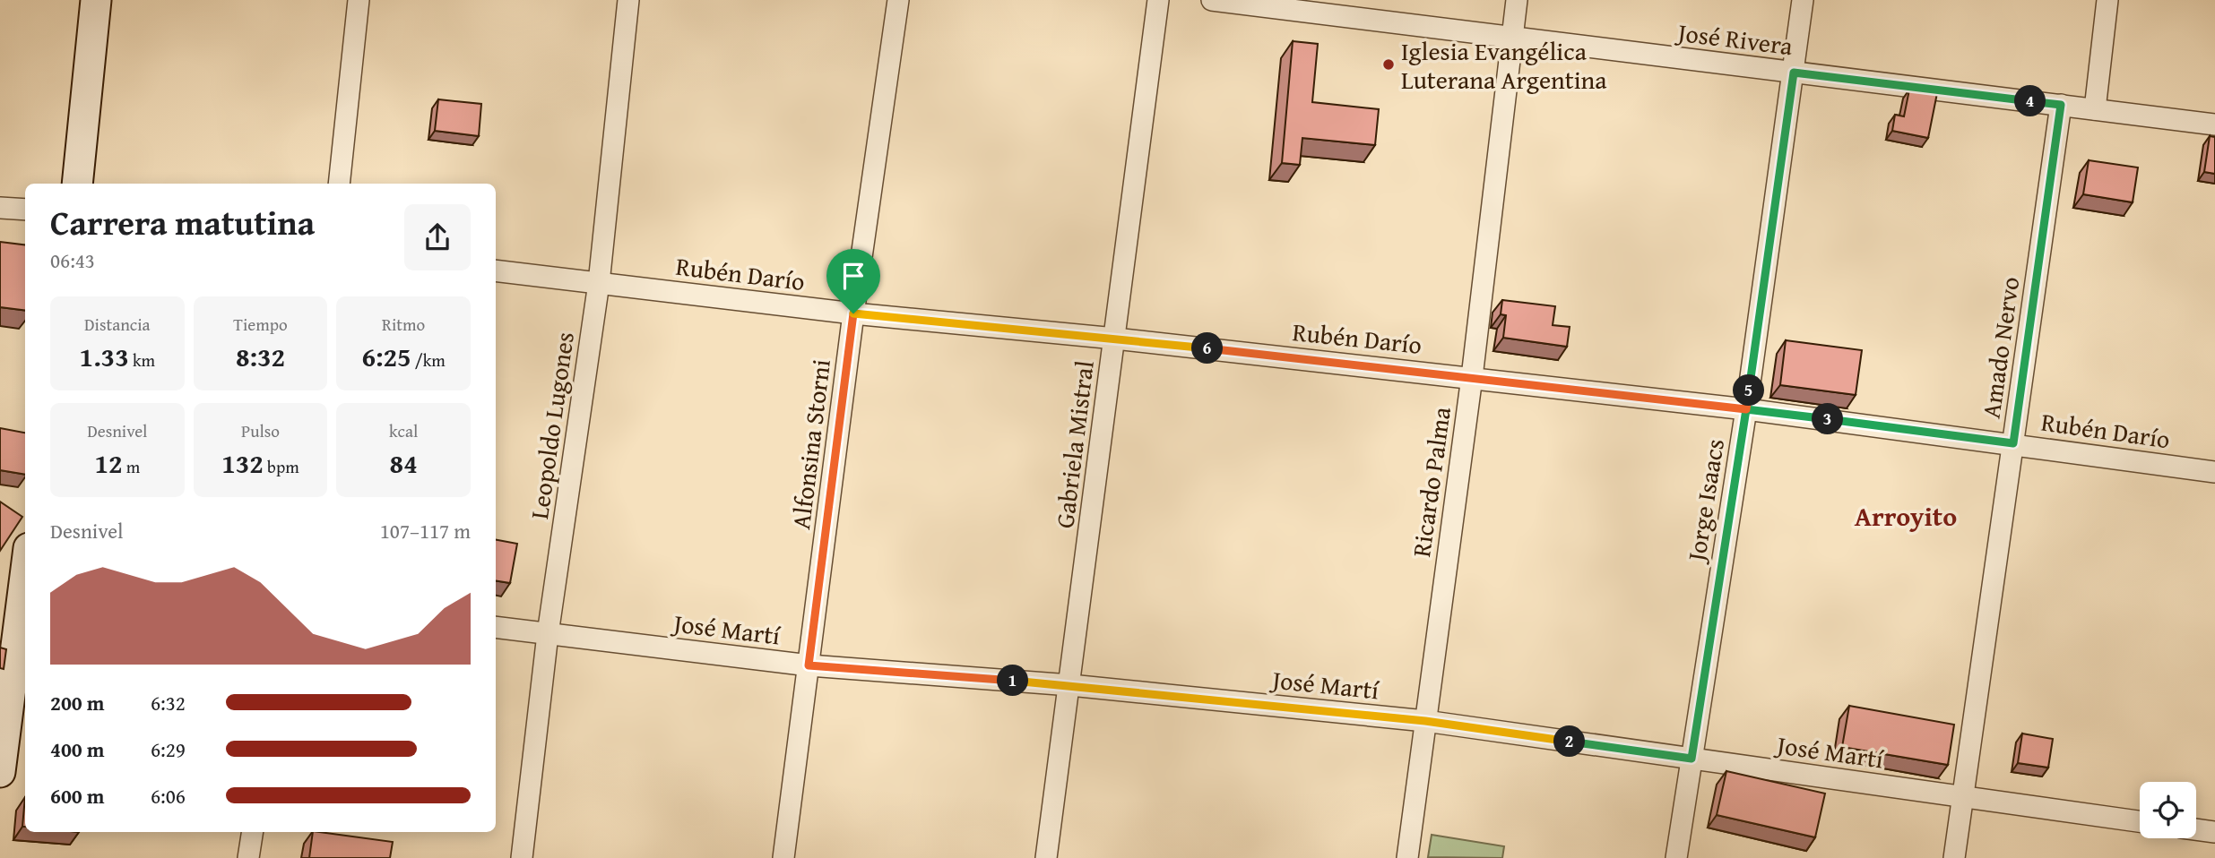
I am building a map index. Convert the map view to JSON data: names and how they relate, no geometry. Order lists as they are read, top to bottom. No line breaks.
{"streets":{"street":["José Rivera","Rubén Darío","Amado Nervo","Leopoldo Lugones","Alfonsina Storni","Gabriela Mistral","Ricardo Palma","Jorge Isaacs","José Martí"]},"crossings":[["José Rivera","Amado Nervo"],["José Rivera","Ricardo Palma"],["José Rivera","Jorge Isaacs"],["Rubén Darío","Amado Nervo"],["Rubén Darío","Leopoldo Lugones"],["Rubén Darío","Alfonsina Storni"],["Rubén Darío","Gabriela Mistral"],["Rubén Darío","Ricardo Palma"],["Rubén Darío","Jorge Isaacs"],["Amado Nervo","José Martí"],["Leopoldo Lugones","José Martí"],["Alfonsina Storni","José Martí"],["Gabriela Mistral","José Martí"],["Ricardo Palma","José Martí"],["Jorge Isaacs","José Martí"]],"districts":["Arroyito"],"places":["Iglesia Evangélica Luterana Argentina"],"page":{"pins":["4","6","5","3","1","2"],"heading":["Carrera matutina","06:43"],"stats":[["Distancia","1.33 km"],["Tiempo","8:32"],["Ritmo","6:25 /km"],["Desnivel","12 m"],["Pulso","132 bpm"],["kcal","84"]],"chart":["Desnivel","107–117 m"],"list":[{"name":"200 m","note":"6:32"},{"name":"400 m","note":"6:29"},{"name":"600 m","note":"6:06"}]}}
